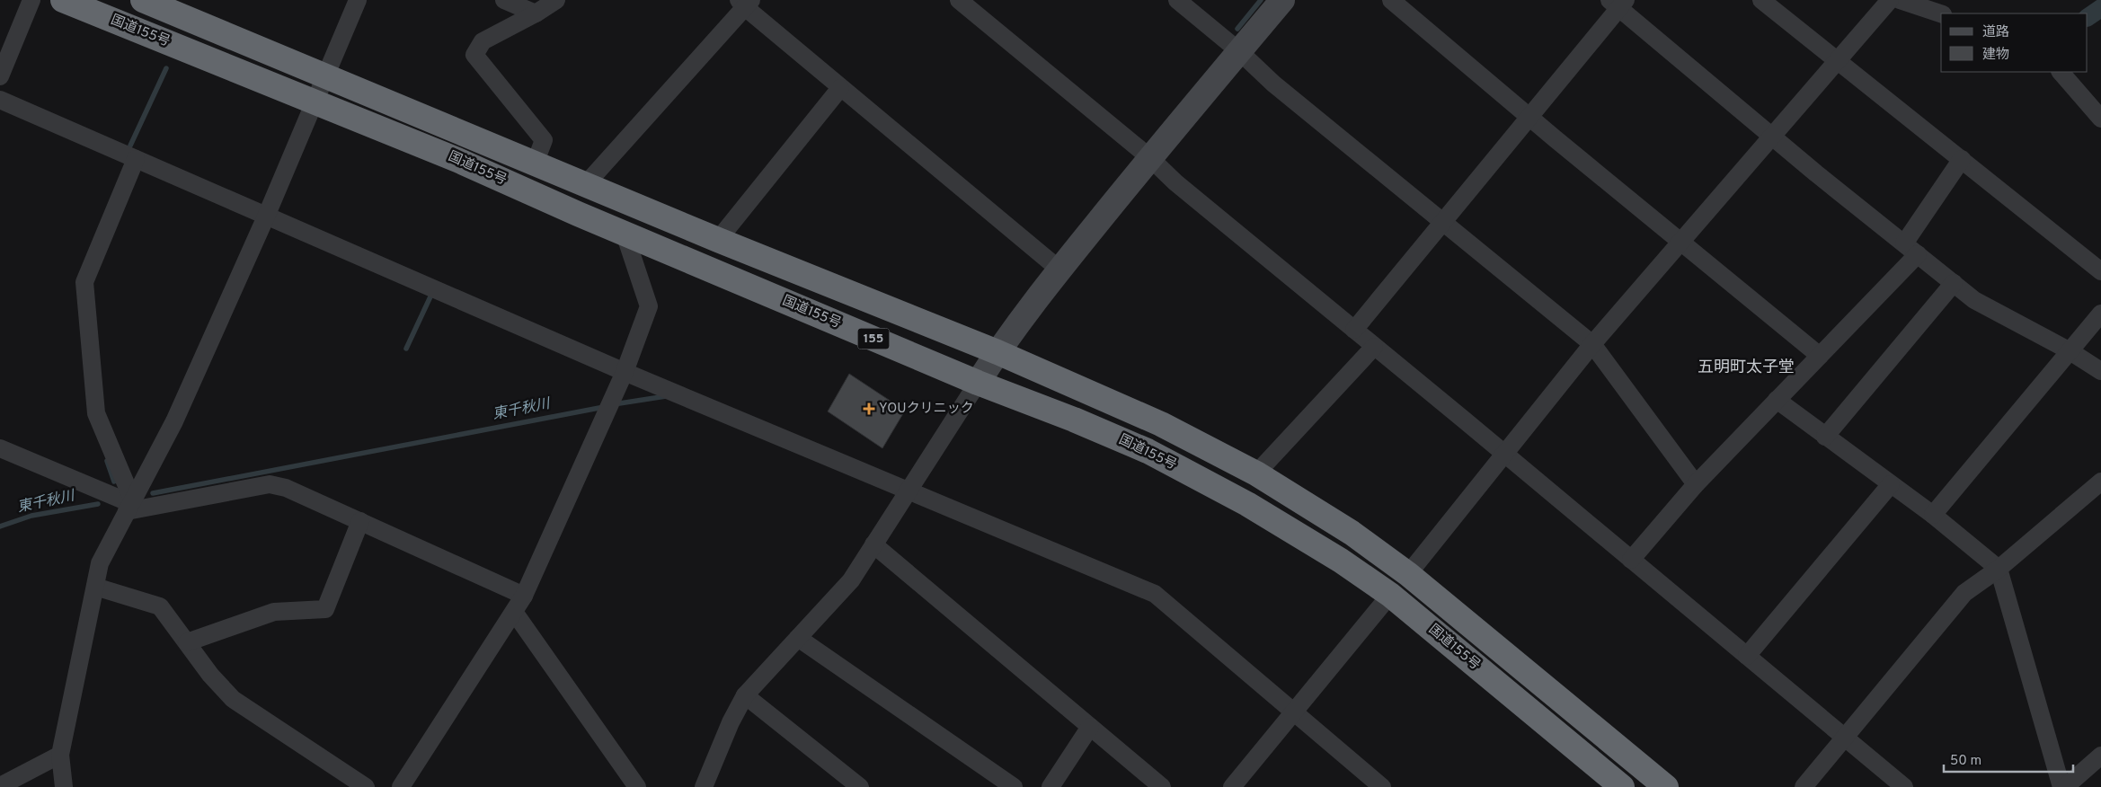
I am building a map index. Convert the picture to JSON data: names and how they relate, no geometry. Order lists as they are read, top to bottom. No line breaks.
{"streets":{"highway":["国道155号","155"]},"districts":["五明町太子堂"],"water":["東千秋川"],"places":{"health":["YOUクリニック"]},"legend":["道路","建物"],"scale_bar":"50 m"}
